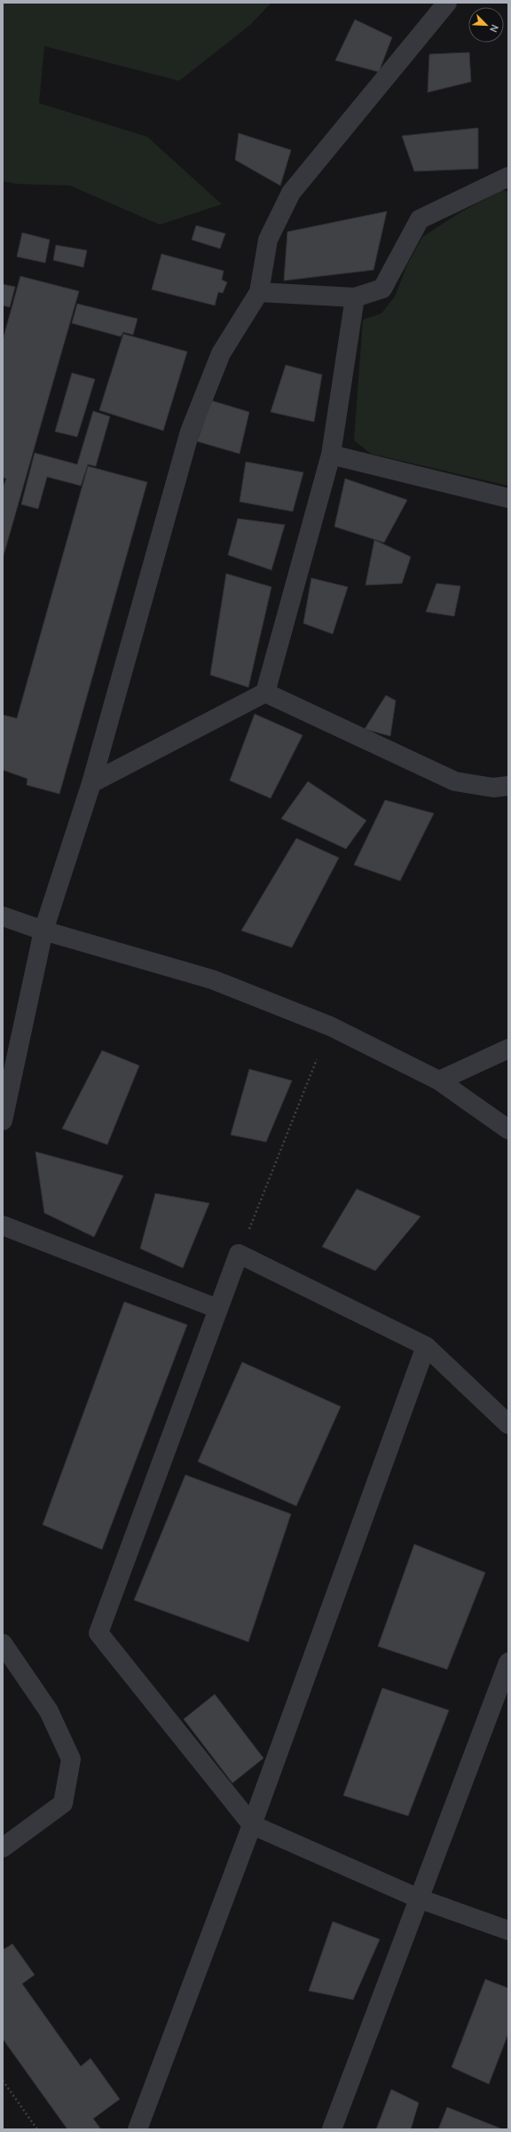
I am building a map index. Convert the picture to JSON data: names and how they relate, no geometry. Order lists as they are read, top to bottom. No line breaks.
{"north":"bottom right"}
